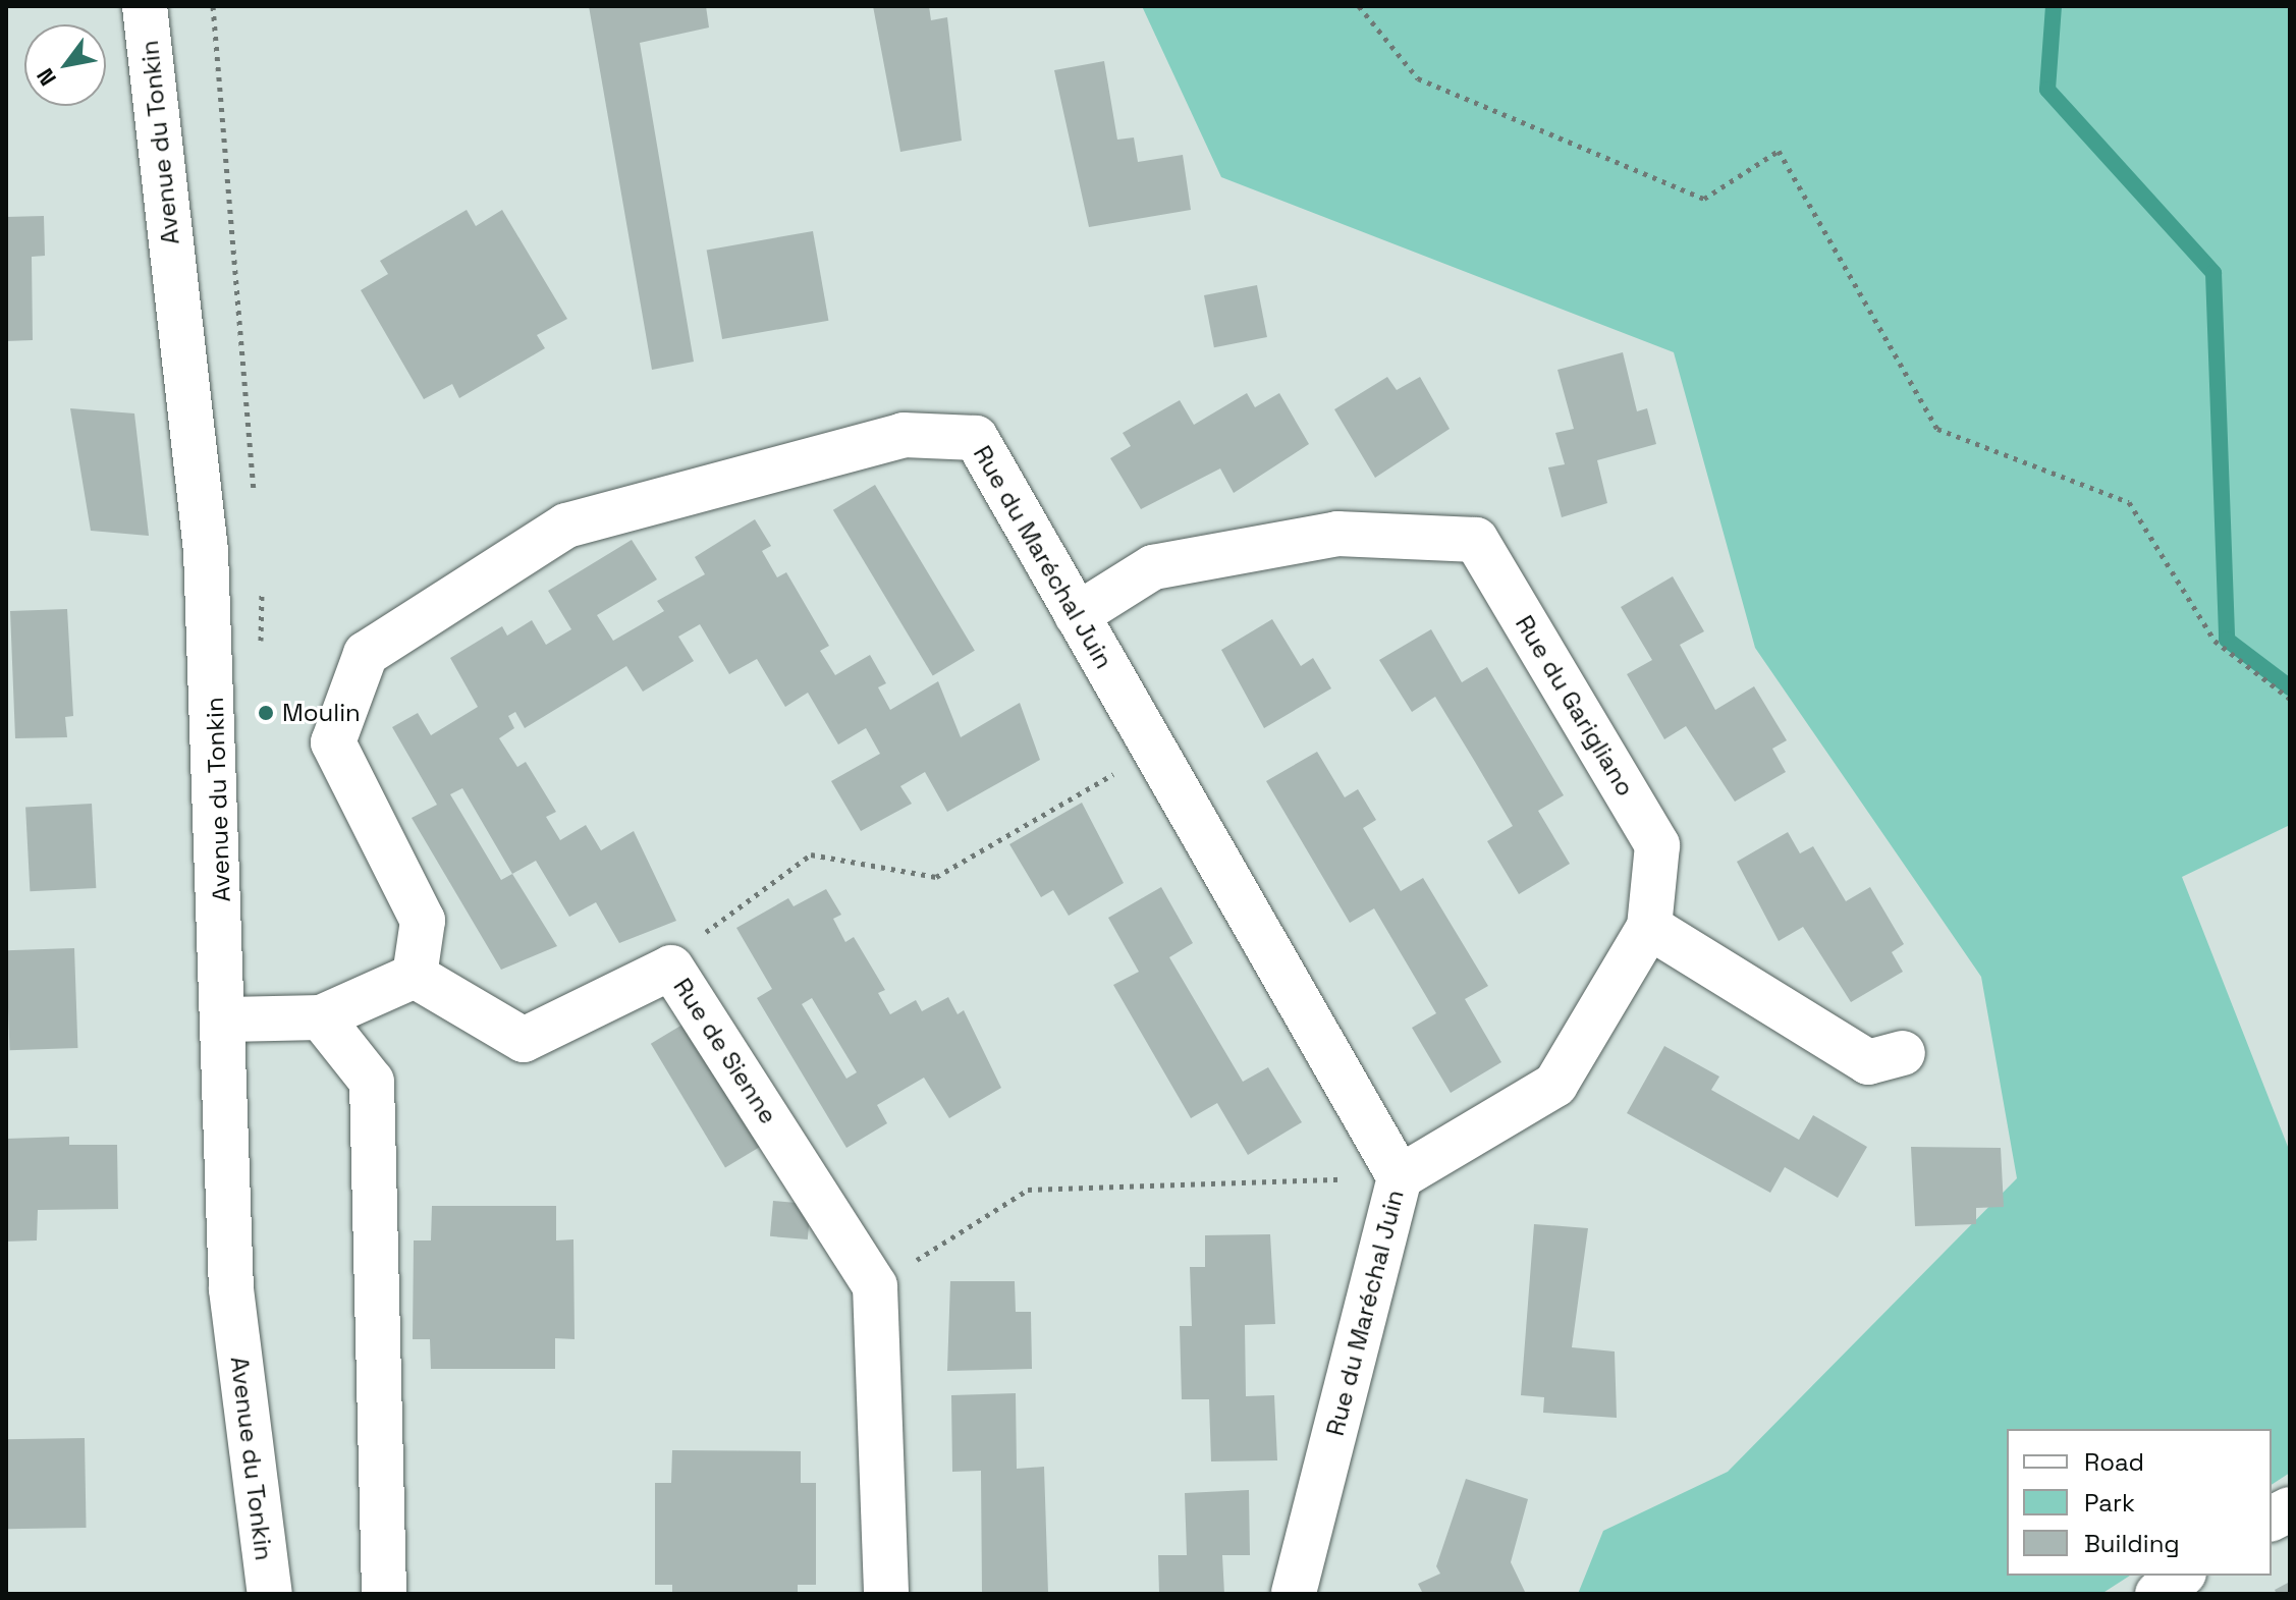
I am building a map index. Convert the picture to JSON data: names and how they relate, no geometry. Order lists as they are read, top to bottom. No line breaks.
{"streets":{"street":["Avenue du Tonkin","Rue du Maréchal Juin","Rue du Garigliano","Rue de Sienne"]},"crossings":[["Rue du Maréchal Juin","Rue du Garigliano"],["Rue du Maréchal Juin","Rue de Sienne"]],"places":["Moulin"],"legend":["Road","Park","Building"],"north":"bottom left"}
